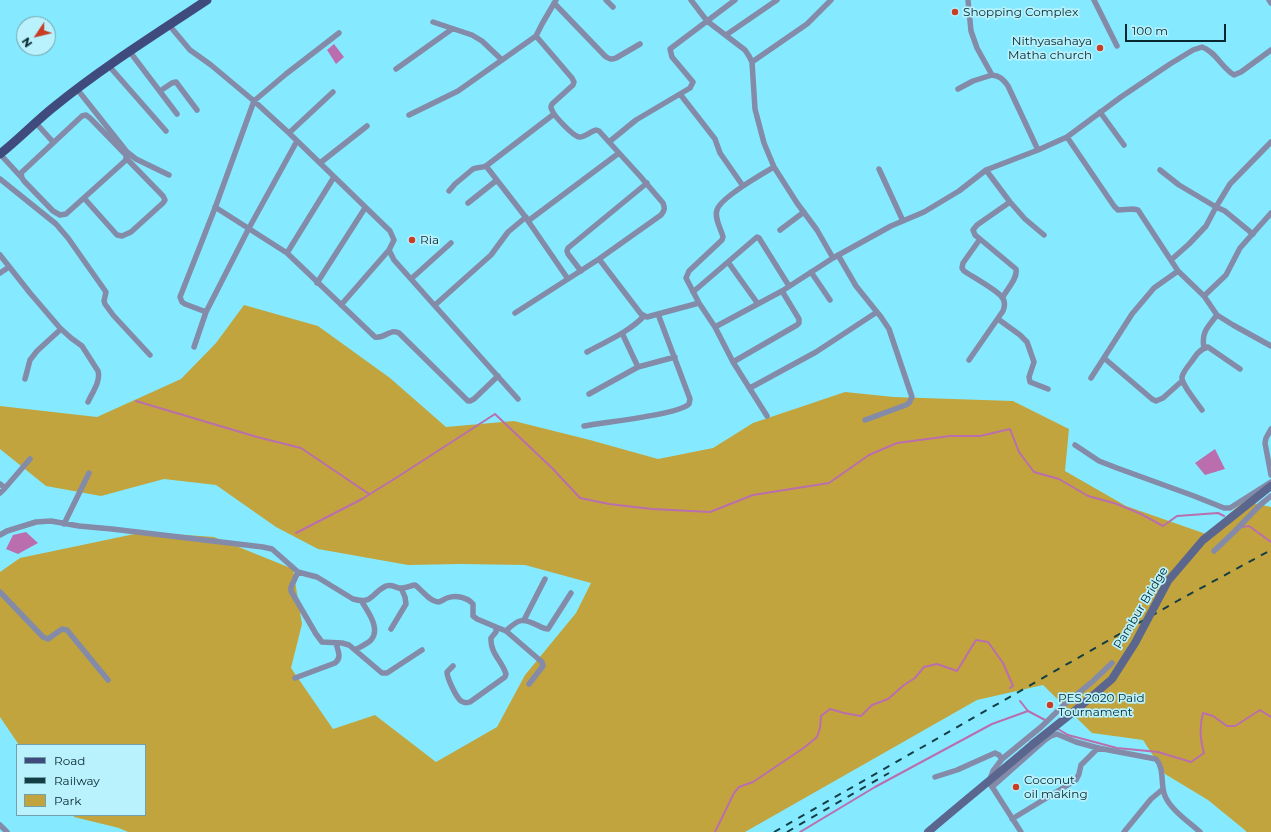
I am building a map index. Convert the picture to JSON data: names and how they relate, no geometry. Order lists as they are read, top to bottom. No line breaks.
{"streets":{"main road":["Pambur Bridge"]},"places":["Shopping Complex","Nithyasahaya Matha church","Ria","PES 2020 Paid Tournament","Coconut oil making"],"legend":["Road","Railway","Park"],"scale_bar":"100 m","north":"bottom left"}
